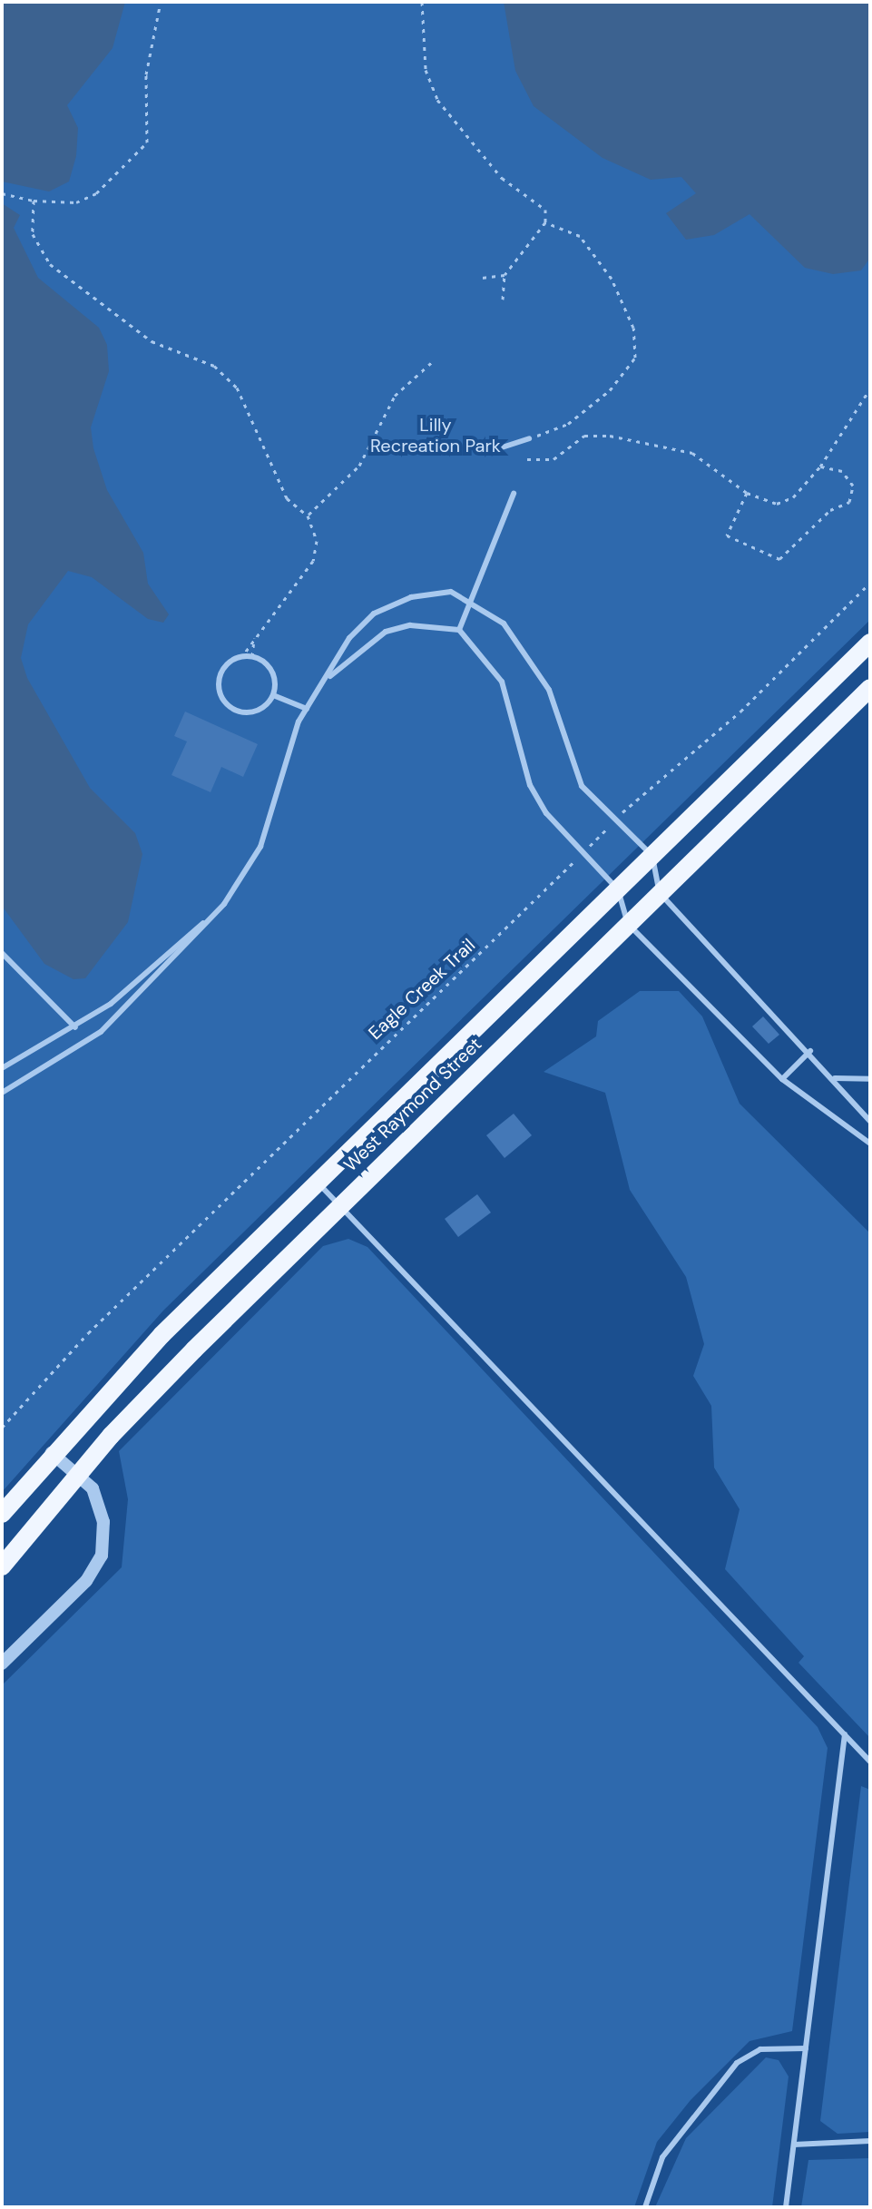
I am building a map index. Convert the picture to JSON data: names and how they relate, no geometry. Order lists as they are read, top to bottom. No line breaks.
{"streets":{"main road":["West Raymond Street"],"path":["Eagle Creek Trail"]},"parks":["Lilly Recreation Park"]}
